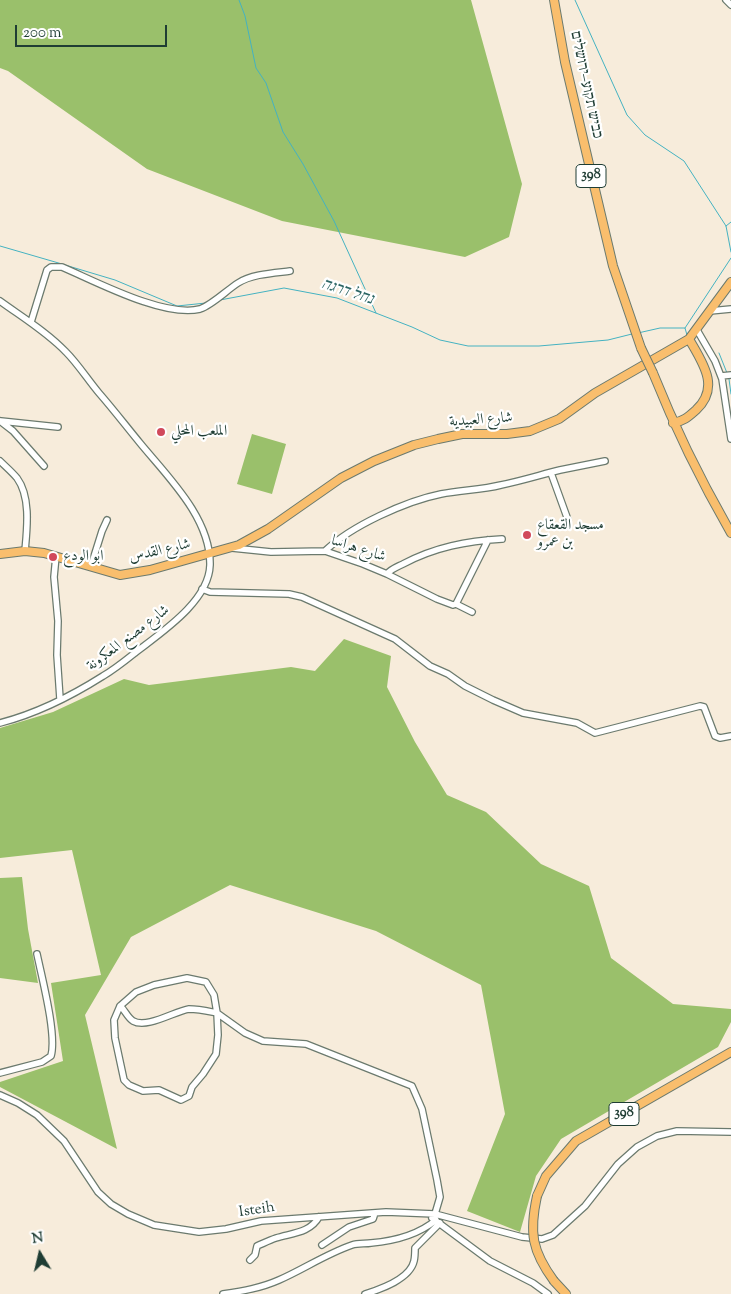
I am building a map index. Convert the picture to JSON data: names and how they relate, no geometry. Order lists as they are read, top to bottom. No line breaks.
{"streets":{"main road":["כביש תקוע–ירושלים","398","شارع العبيدية","شارع القدس"],"street":["شارع هراسا","شارع مصنع المعكرونة","Isteih"]},"crossings":[["כביש תקוע–ירושלים","398"],["شارع العبيدية","شارع هراسا"],["شارع العبيدية","شارع القدس"],["شارع العبيدية","شارع مصنع المعكرونة"],["شارع القدس","شارع مصنع المعكرونة"]],"water":["נחל דרגה"],"places":["الملعب المحلي","مسجد القعقاع بن عمرو","ابو الودع"],"scale_bar":"200 m","north":"top"}
